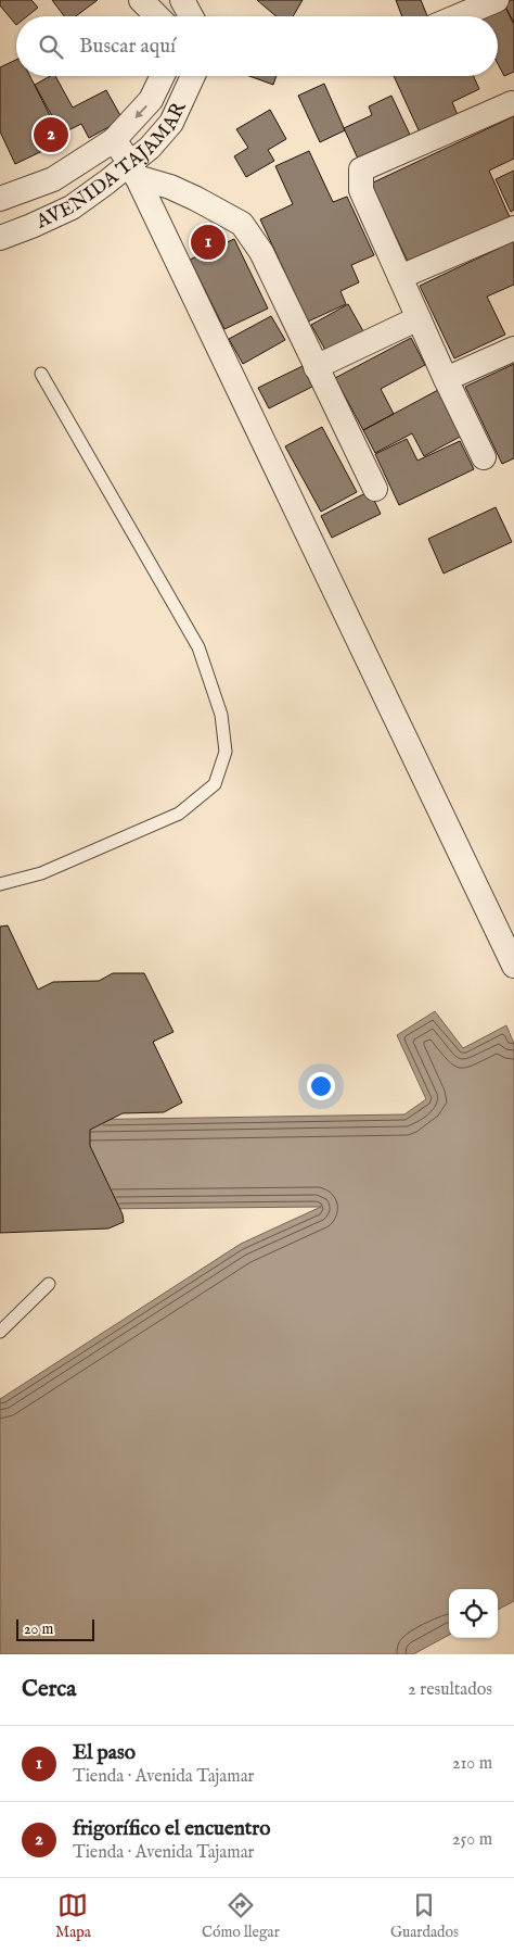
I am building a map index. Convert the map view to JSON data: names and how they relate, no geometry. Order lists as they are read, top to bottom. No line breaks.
{"streets":{"street":["AVENIDA TAJAMAR"]},"scale_bar":"20 m","page":{"search":"Buscar aquí","pins":["2","1"],"scale":"20 m","heading":["Cerca","2 resultados"],"list":[{"mark":"1","name":"El paso","note":"Tienda · Avenida Tajamar","value":"210 m"},{"mark":"2","name":"frigorífico el encuentro","note":"Tienda · Avenida Tajamar","value":"250 m"}],"nav":["Mapa","Cómo llegar","Guardados"]}}
